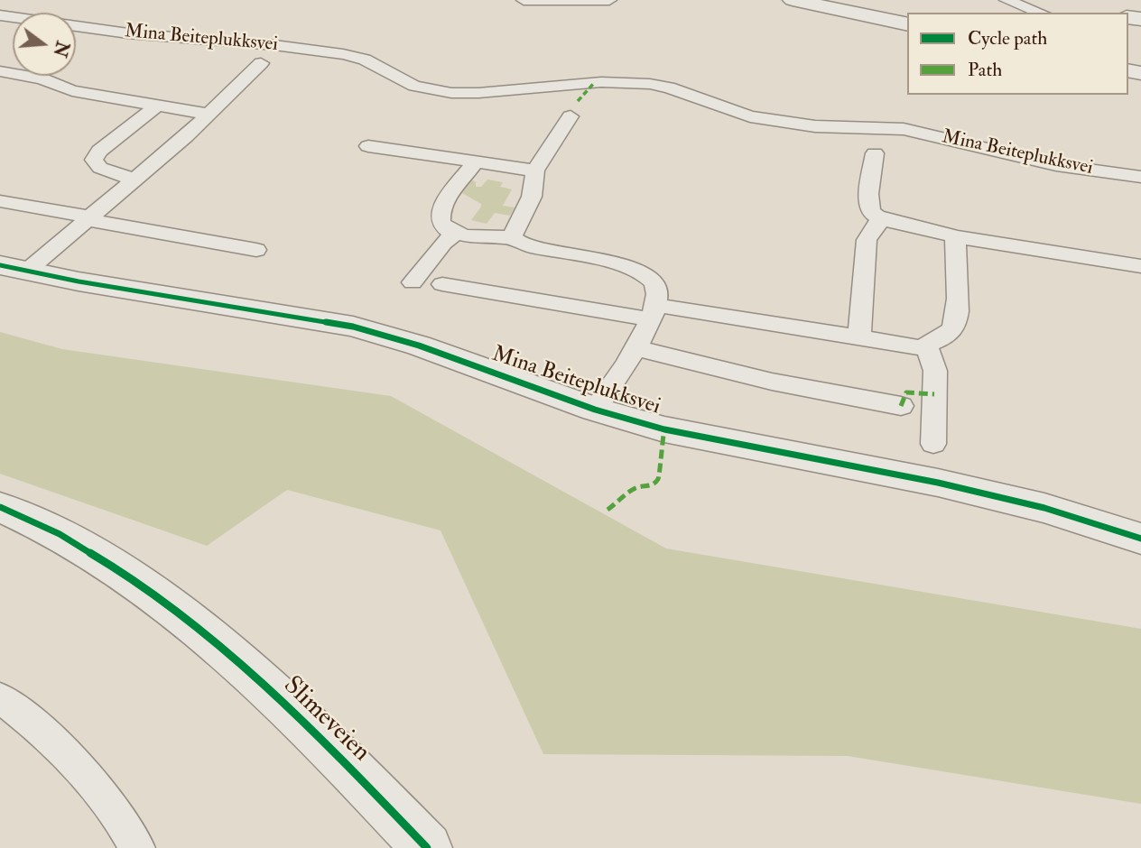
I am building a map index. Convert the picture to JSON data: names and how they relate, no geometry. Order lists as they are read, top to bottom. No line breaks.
{"streets":{"street":["Mina Beiteplukksvei","Slimeveien"]},"legend":["Cycle path","Path"],"north":"right"}
